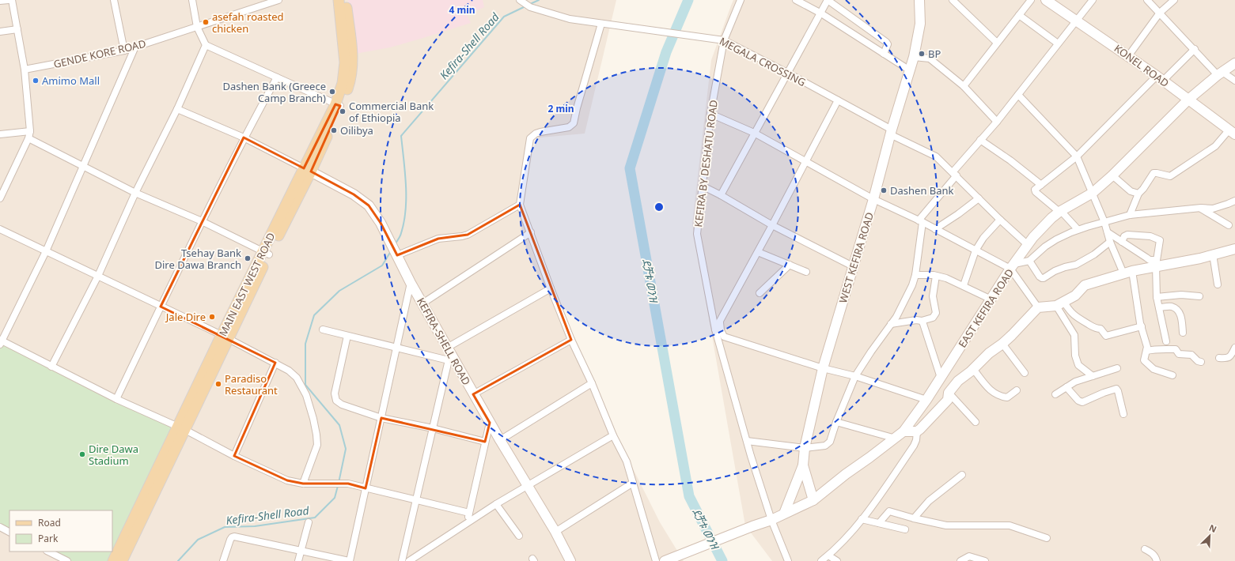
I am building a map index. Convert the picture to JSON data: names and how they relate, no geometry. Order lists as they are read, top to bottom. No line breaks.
{"streets":{"main road":["KONEL ROAD","WEST KEFIRA ROAD","MAIN EAST WEST ROAD","EAST KEFIRA ROAD","KEFIRA-SHELL ROAD"],"street":["GENDE KORE ROAD","MEGALA CROSSING","KEFIRA BY DESHATU ROAD"]},"crossings":[["MEGALA CROSSING","KEFIRA BY DESHATU ROAD"],["MEGALA CROSSING","WEST KEFIRA ROAD"],["MEGALA CROSSING","EAST KEFIRA ROAD"],["KONEL ROAD","EAST KEFIRA ROAD"],["WEST KEFIRA ROAD","EAST KEFIRA ROAD"],["MAIN EAST WEST ROAD","KEFIRA-SHELL ROAD"]],"water":["Kefira-Shell Road","ደቻቱ ወንዝ"],"places":["asefah roasted chicken","BP","Amimo Mall","Dashen Bank (Greece Camp Branch)","Commercial Bank of Ethiopia","Oilibya","Dashen Bank","Tsehay Bank Dire Dawa Branch","Jale Dire","Paradiso Restaurant","Dire Dawa Stadium"],"legend":["Road","Park"],"north":"top right","rings":["4 min","2 min"]}
